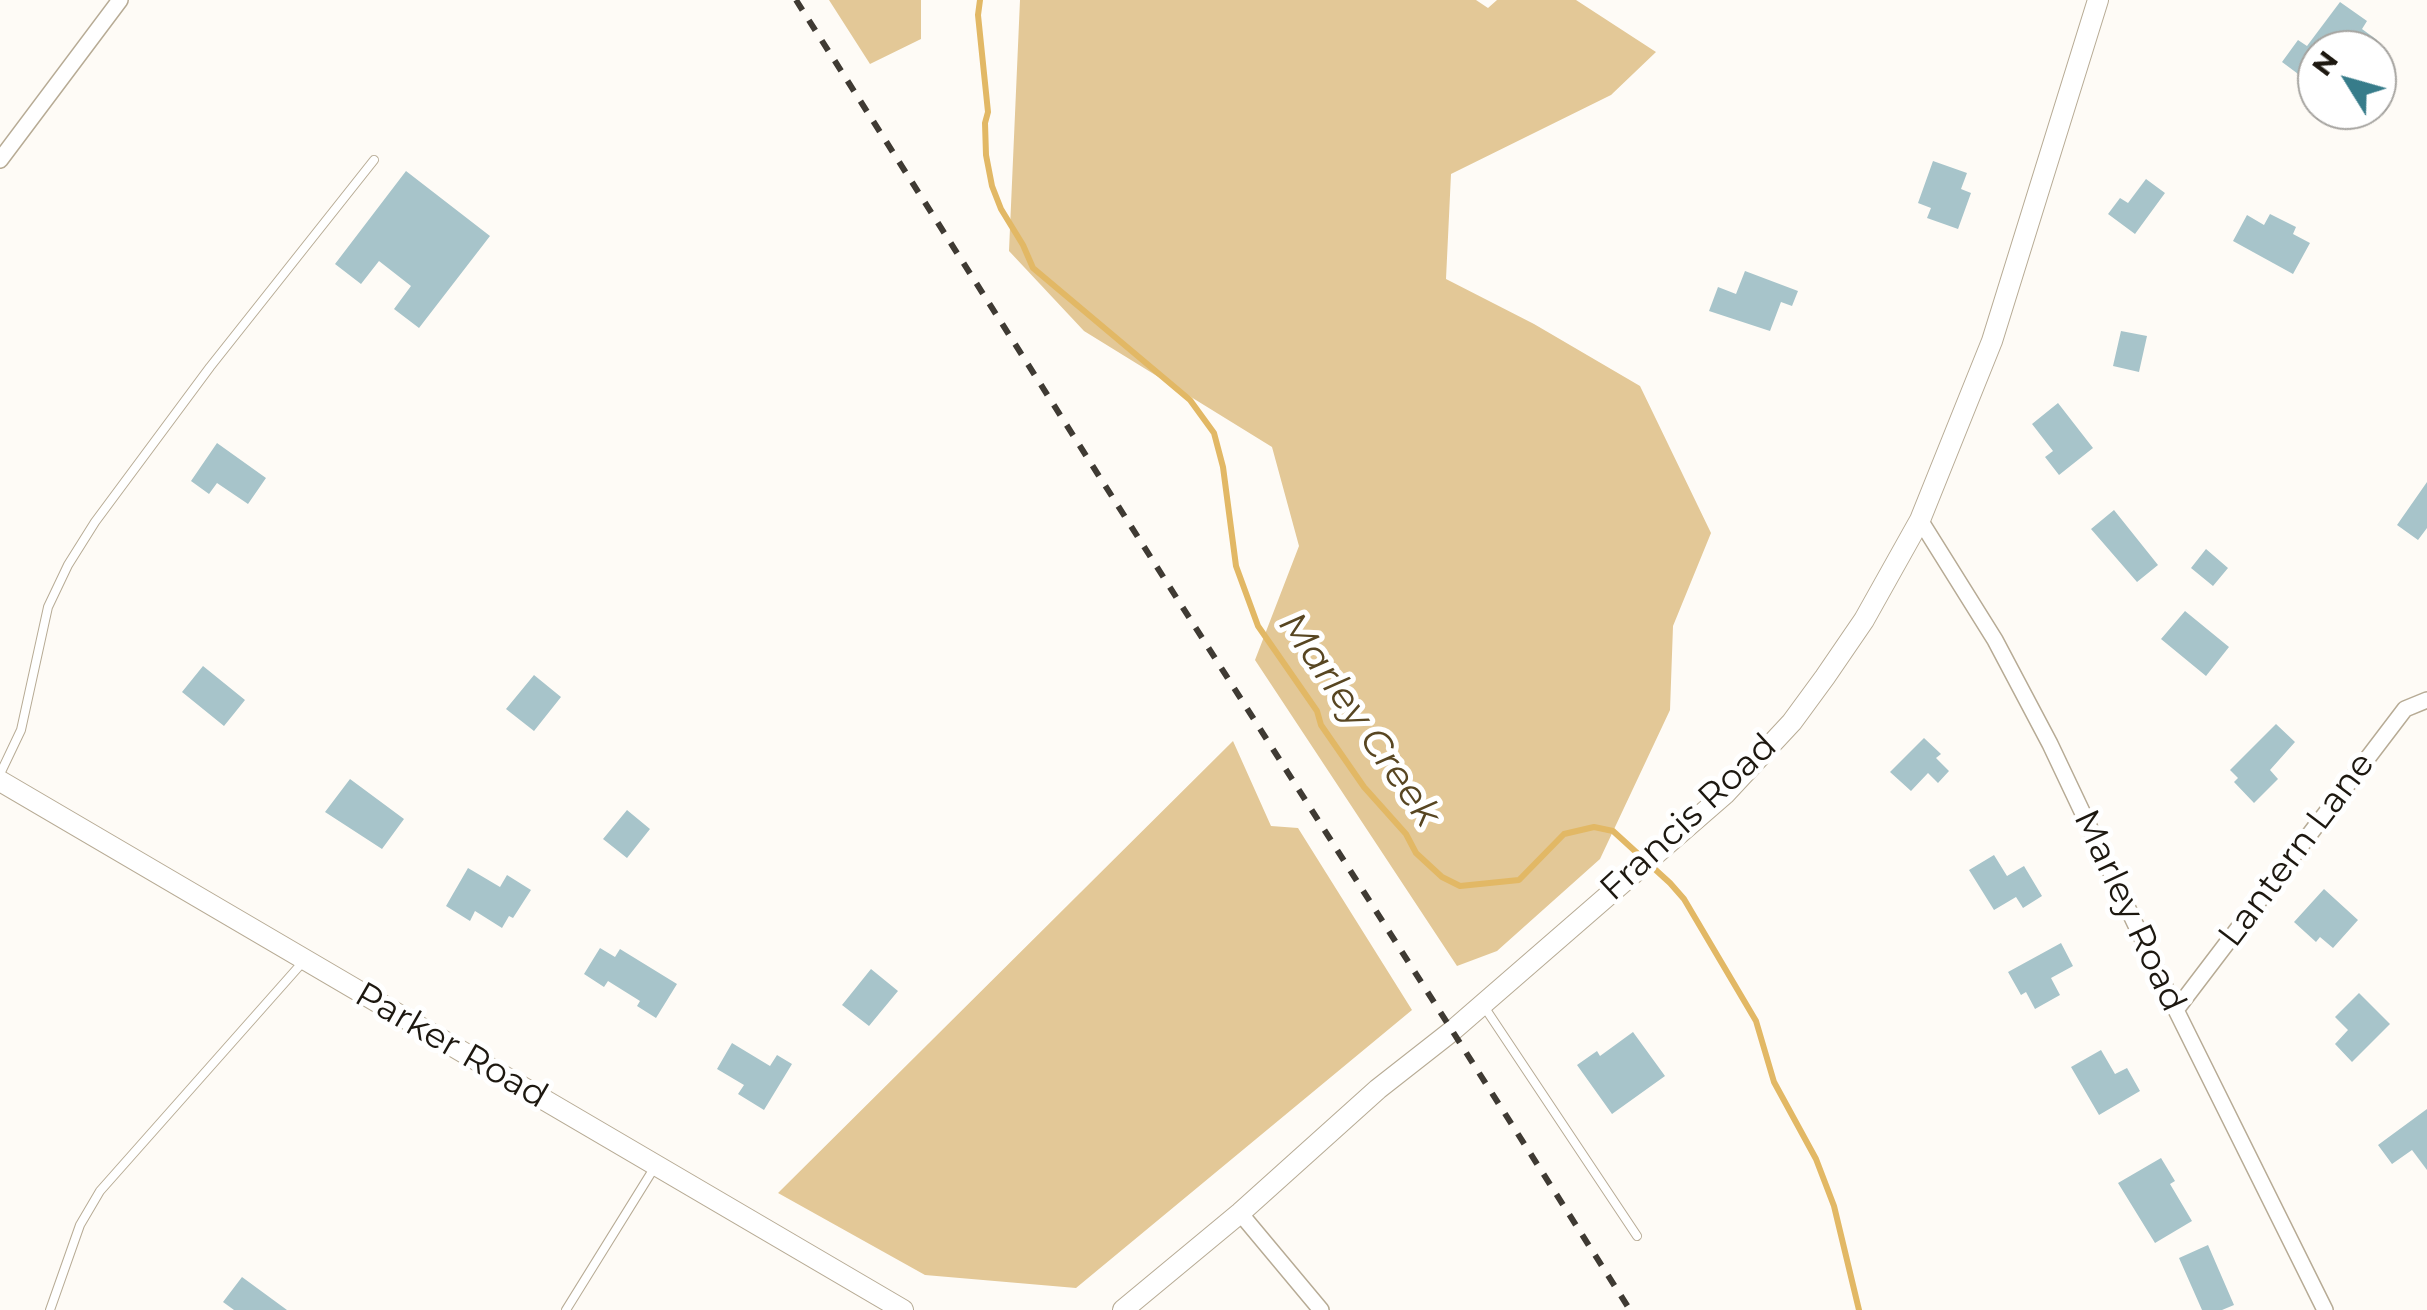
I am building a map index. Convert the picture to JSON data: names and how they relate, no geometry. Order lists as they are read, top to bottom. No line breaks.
{"streets":{"street":["Francis Road","Lantern Lane","Marley Road","Parker Road"]},"crossings":[["Francis Road","Marley Road"],["Lantern Lane","Marley Road"]],"water":["Marley Creek"],"north":"top left"}
